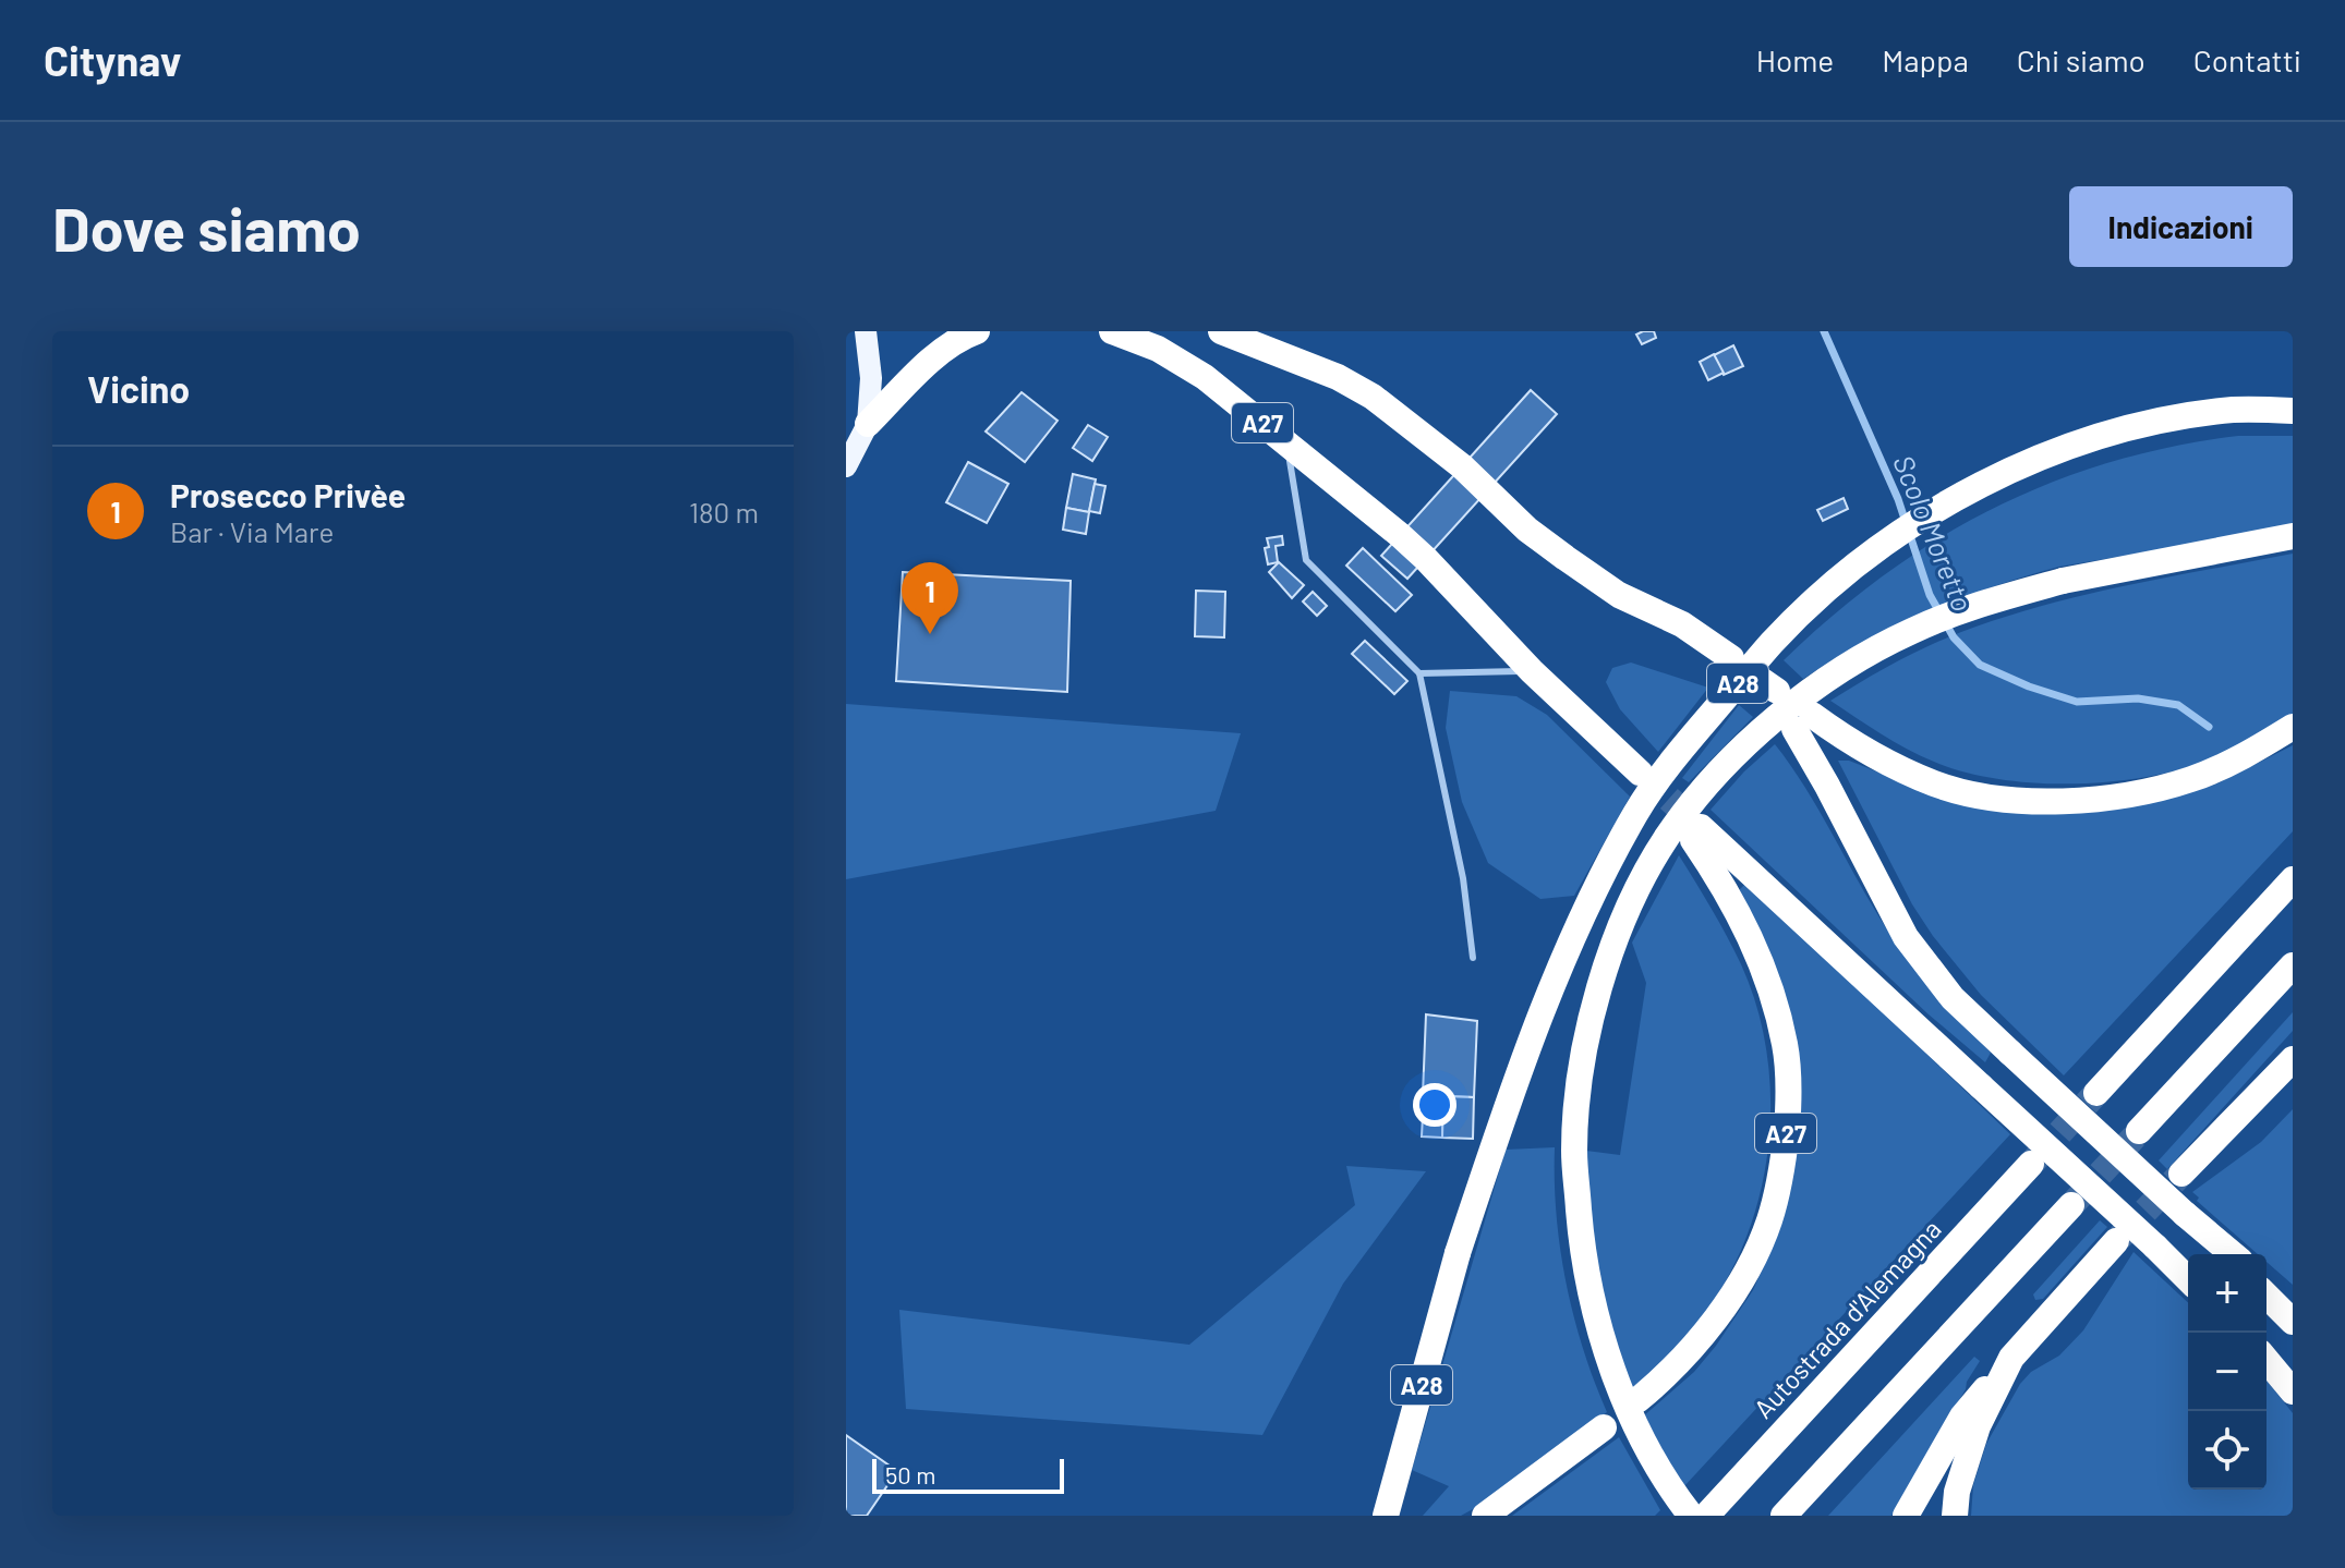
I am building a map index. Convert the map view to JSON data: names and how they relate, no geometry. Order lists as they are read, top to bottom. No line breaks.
{"streets":{"highway":["A27","A28","Autostrada d'Alemagna"]},"water":["Scolo Moretto"],"scale_bar":"50 m","page":{"header":"Citynav","nav":["Home","Mappa","Chi siamo","Contatti"],"buttons":"Indicazioni","title":"Dove siamo","heading":"Vicino","list":[{"mark":"1","name":"Prosecco Privèe","note":"Bar · Via Mare","value":"180 m"}],"pins":"1","map_buttons":["+","−"],"scale":"50 m"}}
